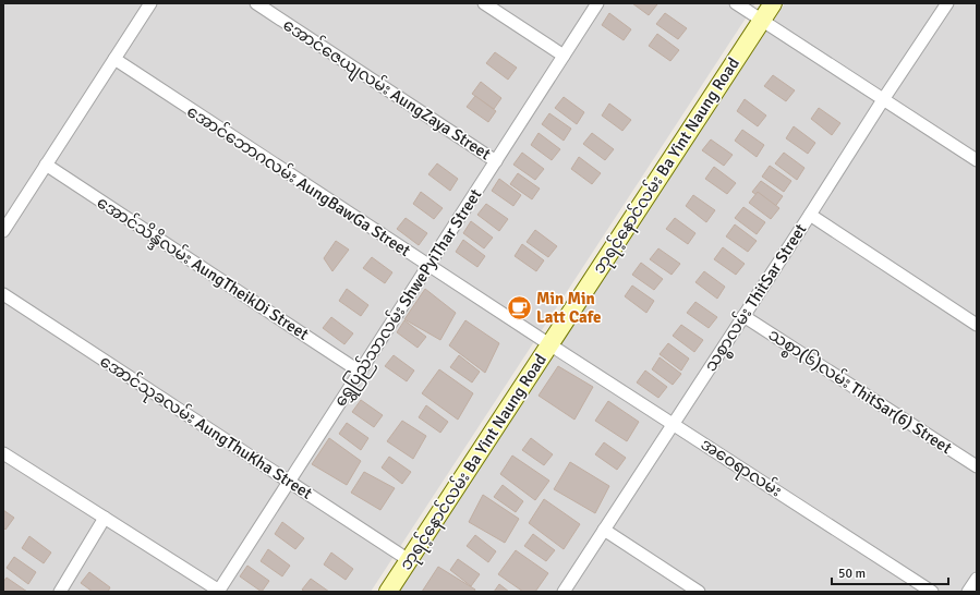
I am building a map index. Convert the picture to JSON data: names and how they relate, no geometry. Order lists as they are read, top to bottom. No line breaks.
{"streets":{"main road":["ဘုရင့်နောင်လမ်း Ba Yint Naung Road"],"street":["အောင်ဇေယျလမ်း AungZaya Street","အောင်ဘောဂလမ်း AungBawGa Street","အောင်သိန္ဒိလမ်း AungTheikDi Street","ရွှေပြည်သာလမ်း ShwePyiThar Street","သစ္စာလမ်း ThitSar Street","သစ္စာ(၆)လမ်း ThitSar(6) Street","အောင်သုခလမ်း AungThuKha Street","အဝေရာလမ်း"]},"crossings":[["အောင်ဇေယျလမ်း AungZaya Street","ရွှေပြည်သာလမ်း ShwePyiThar Street"],["ဘုရင့်နောင်လမ်း Ba Yint Naung Road","အောင်ဘောဂလမ်း AungBawGa Street"],["ဘုရင့်နောင်လမ်း Ba Yint Naung Road","အောင်သုခလမ်း AungThuKha Street"],["ဘုရင့်နောင်လမ်း Ba Yint Naung Road","အဝေရာလမ်း"],["အောင်ဘောဂလမ်း AungBawGa Street","ရွှေပြည်သာလမ်း ShwePyiThar Street"],["အောင်ဘောဂလမ်း AungBawGa Street","အဝေရာလမ်း"],["အောင်သိန္ဒိလမ်း AungTheikDi Street","ရွှေပြည်သာလမ်း ShwePyiThar Street"],["ရွှေပြည်သာလမ်း ShwePyiThar Street","အောင်သုခလမ်း AungThuKha Street"],["သစ္စာလမ်း ThitSar Street","သစ္စာ(၆)လမ်း ThitSar(6) Street"],["သစ္စာလမ်း ThitSar Street","အဝေရာလမ်း"]],"places":{"cafe":["Min Min Latt Cafe"]},"scale_bar":"50 m"}
